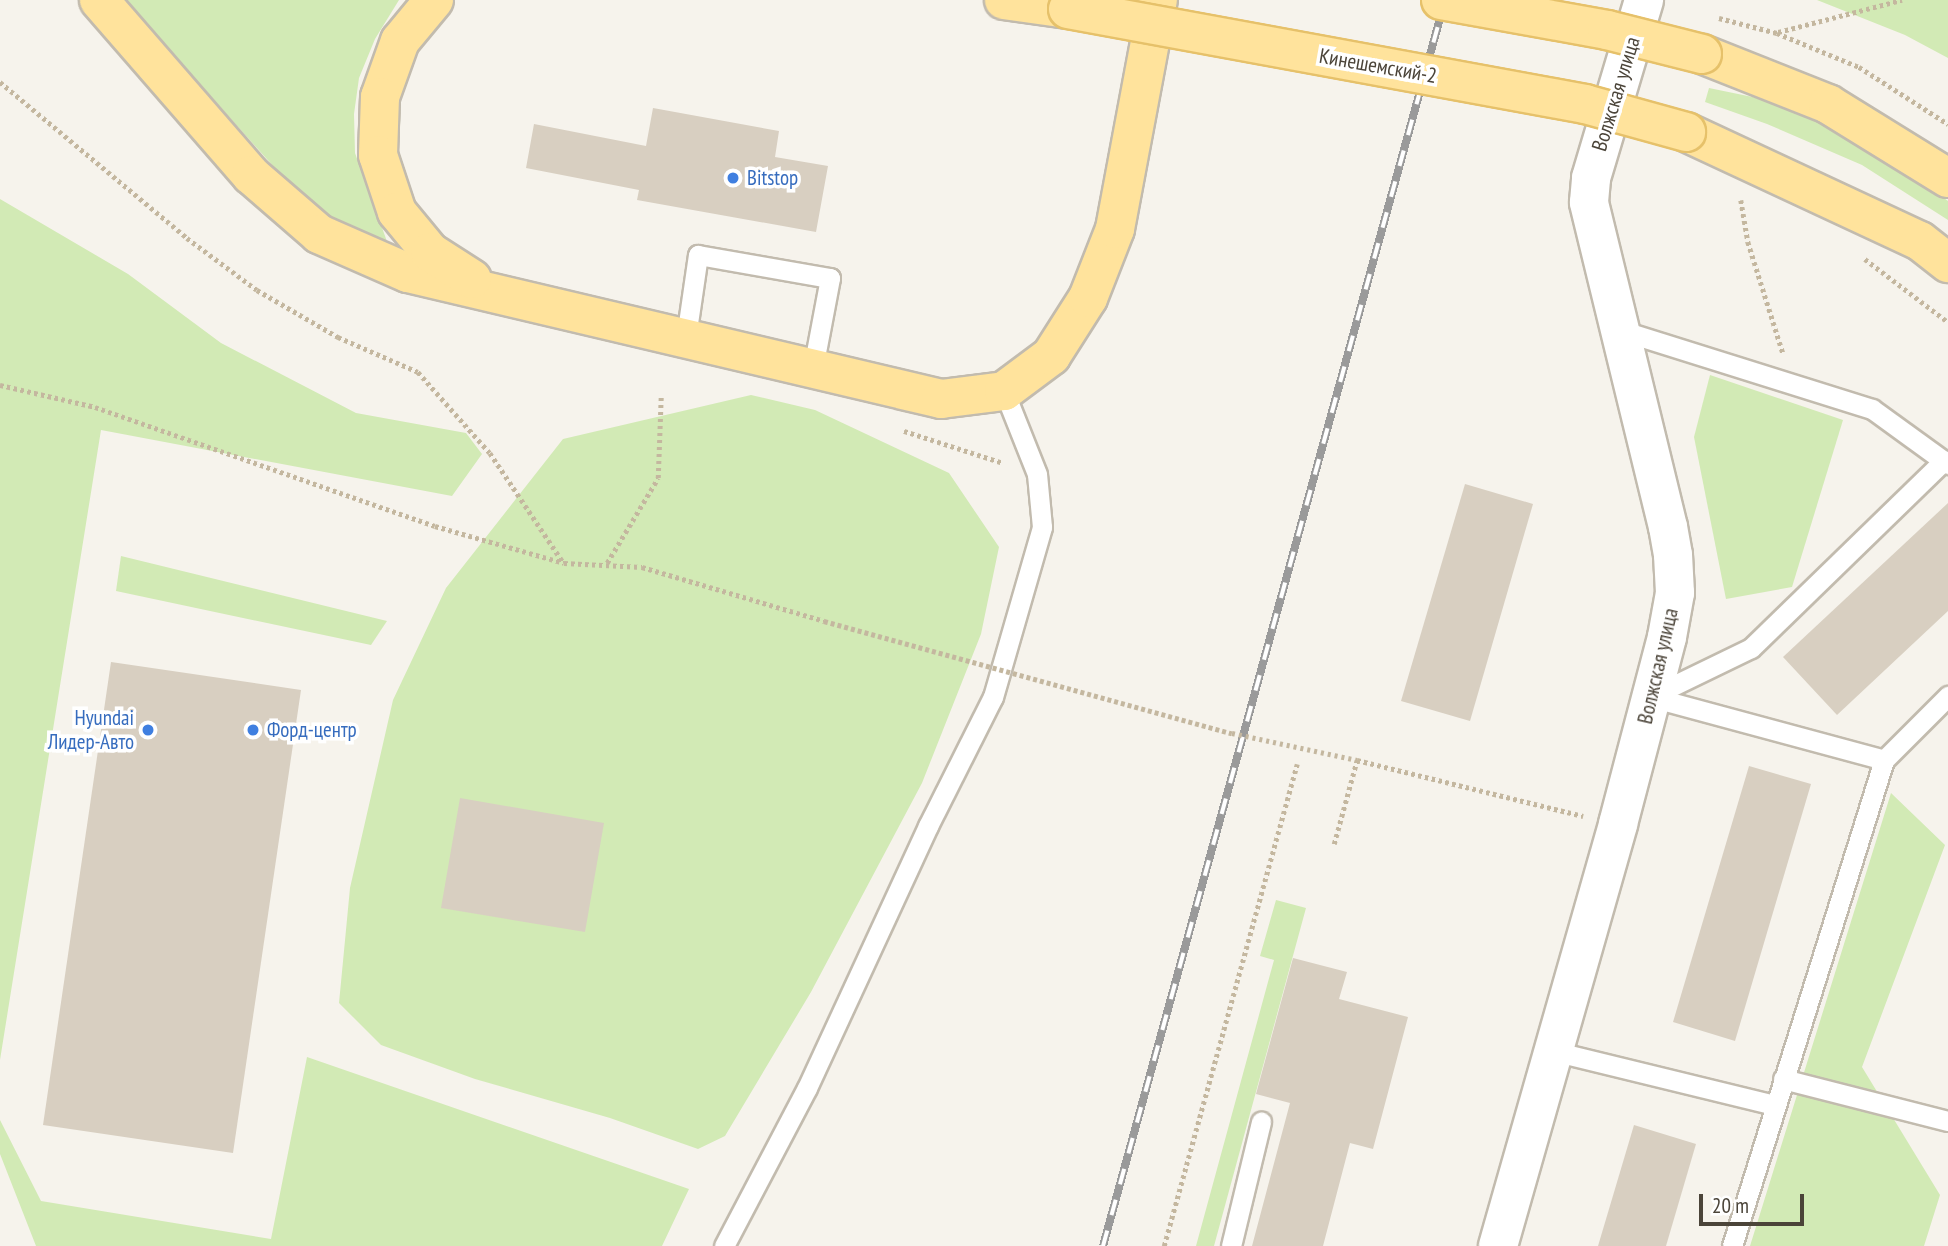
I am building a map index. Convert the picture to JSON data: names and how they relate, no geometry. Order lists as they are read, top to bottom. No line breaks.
{"streets":{"main road":["Кинешемский-2"],"street":["Волжская улица"]},"places":["Bitstop","Hyundai Лидер-Авто","Форд-центр"],"scale_bar":"20 m"}
